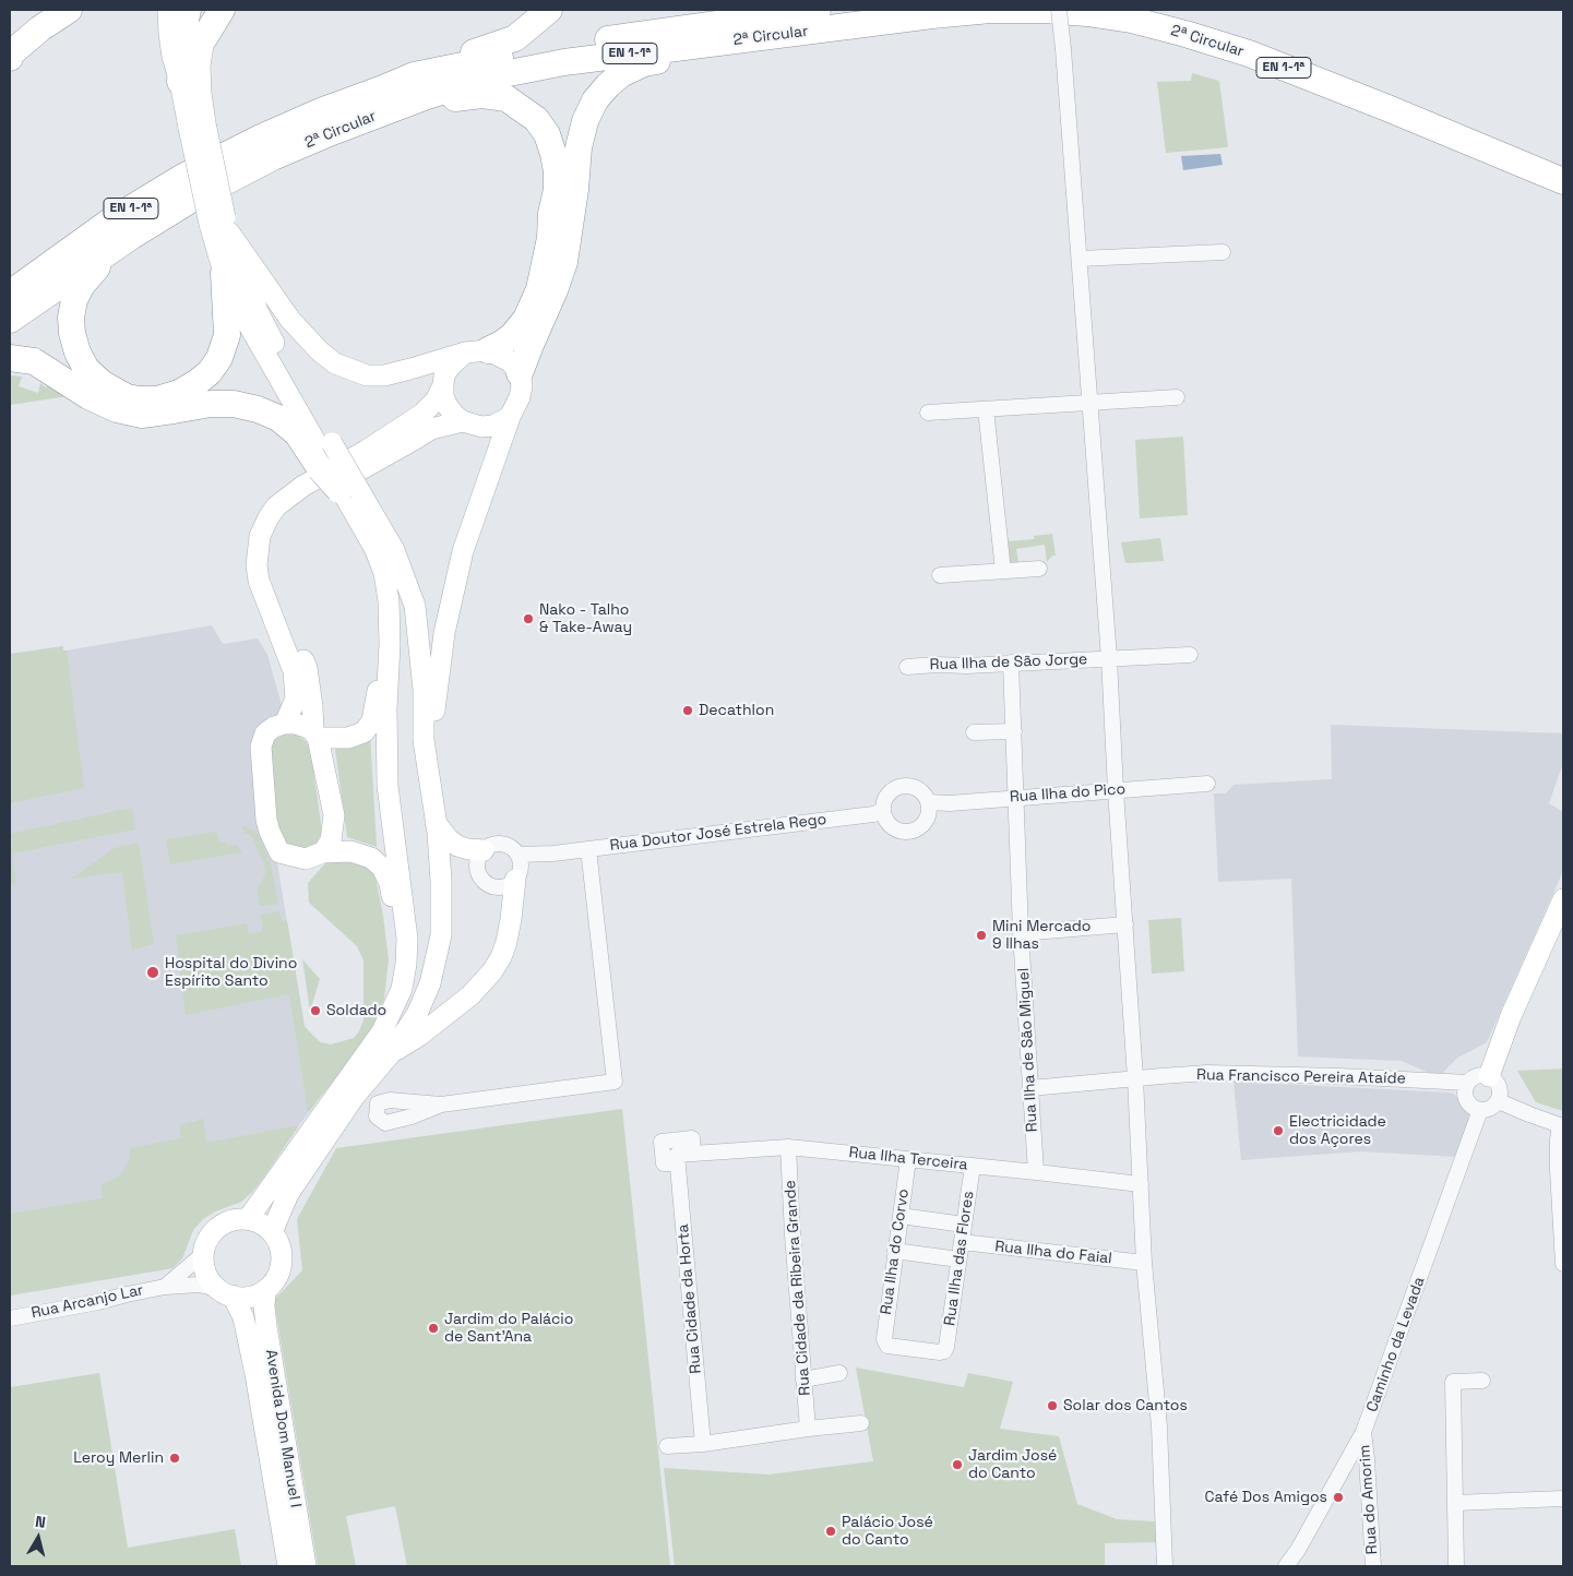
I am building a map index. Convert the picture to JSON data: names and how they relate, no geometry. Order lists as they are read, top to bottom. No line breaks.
{"streets":{"highway":["2ª Circular","EN 1-1ª"],"main road":["Avenida Dom Manuel I"],"street":["Rua Ilha de São Jorge","Rua Ilha do Pico","Rua Doutor José Estrela Rego","Rua Ilha de São Miguel","Rua Francisco Pereira Ataíde","Rua Ilha Terceira","Rua Ilha do Corvo","Rua Ilha do Faial","Rua Ilha das Flores","Rua Cidade da Ribeira Grande","Rua Cidade da Horta","Rua Arcanjo Lar","Caminho da Levada","Rua do Amorim"]},"crossings":[["Rua Ilha de São Jorge","Rua Ilha de São Miguel"],["Rua Ilha do Pico","Rua Doutor José Estrela Rego"],["Rua Ilha do Pico","Rua Ilha de São Miguel"],["Rua Ilha de São Miguel","Rua Francisco Pereira Ataíde"],["Rua Ilha de São Miguel","Rua Ilha Terceira"],["Rua Francisco Pereira Ataíde","Caminho da Levada"],["Rua Ilha Terceira","Rua Ilha do Corvo"],["Rua Ilha Terceira","Rua Ilha das Flores"],["Rua Ilha Terceira","Rua Cidade da Ribeira Grande"],["Rua Ilha Terceira","Rua Cidade da Horta"],["Rua Ilha do Corvo","Rua Ilha das Flores"],["Rua Ilha do Faial","Rua Ilha das Flores"],["Rua Arcanjo Lar","Avenida Dom Manuel I"],["Caminho da Levada","Rua do Amorim"]],"places":["Nako - Talho & Take-Away","Decathlon","Mini Mercado 9 Ilhas","Hospital do Divino Espírito Santo","Soldado","Electricidade dos Açores","Jardim do Palácio de Sant'Ana","Solar dos Cantos","Leroy Merlin","Jardim José do Canto","Café Dos Amigos","Palácio José do Canto"],"north":"top"}
